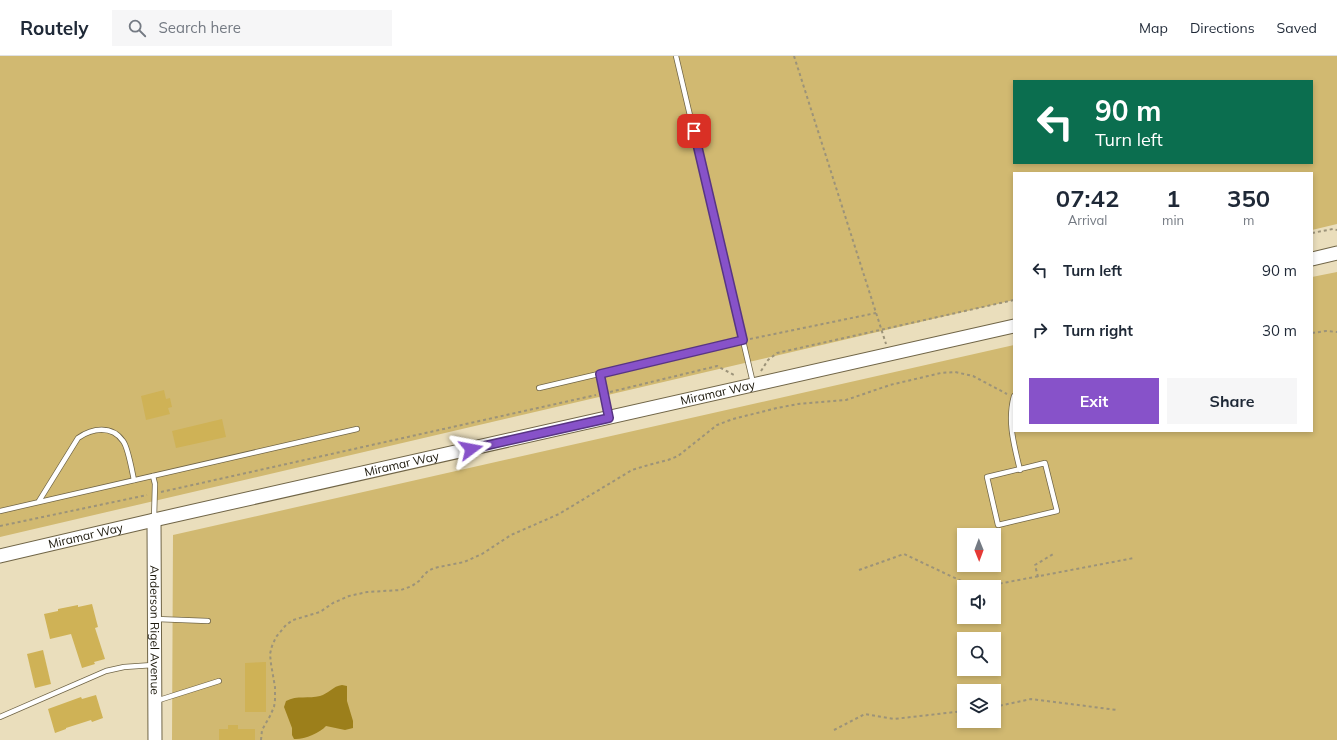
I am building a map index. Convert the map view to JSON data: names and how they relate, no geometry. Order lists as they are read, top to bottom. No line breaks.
{"streets":{"street":["Miramar Way","Anderson Rigel Avenue"]},"crossings":[["Miramar Way","Anderson Rigel Avenue"]],"north":"bottom","page":{"header":"Routely","search":"Search here","nav":["Map","Directions","Saved"],"turn":["90 m","Turn left"],"eta":["07:42","Arrival","1","min","350","m"],"list":[{"name":"Turn left","value":"90 m"},{"name":"Turn right","value":"30 m"}],"buttons":["Exit","Share"]}}
